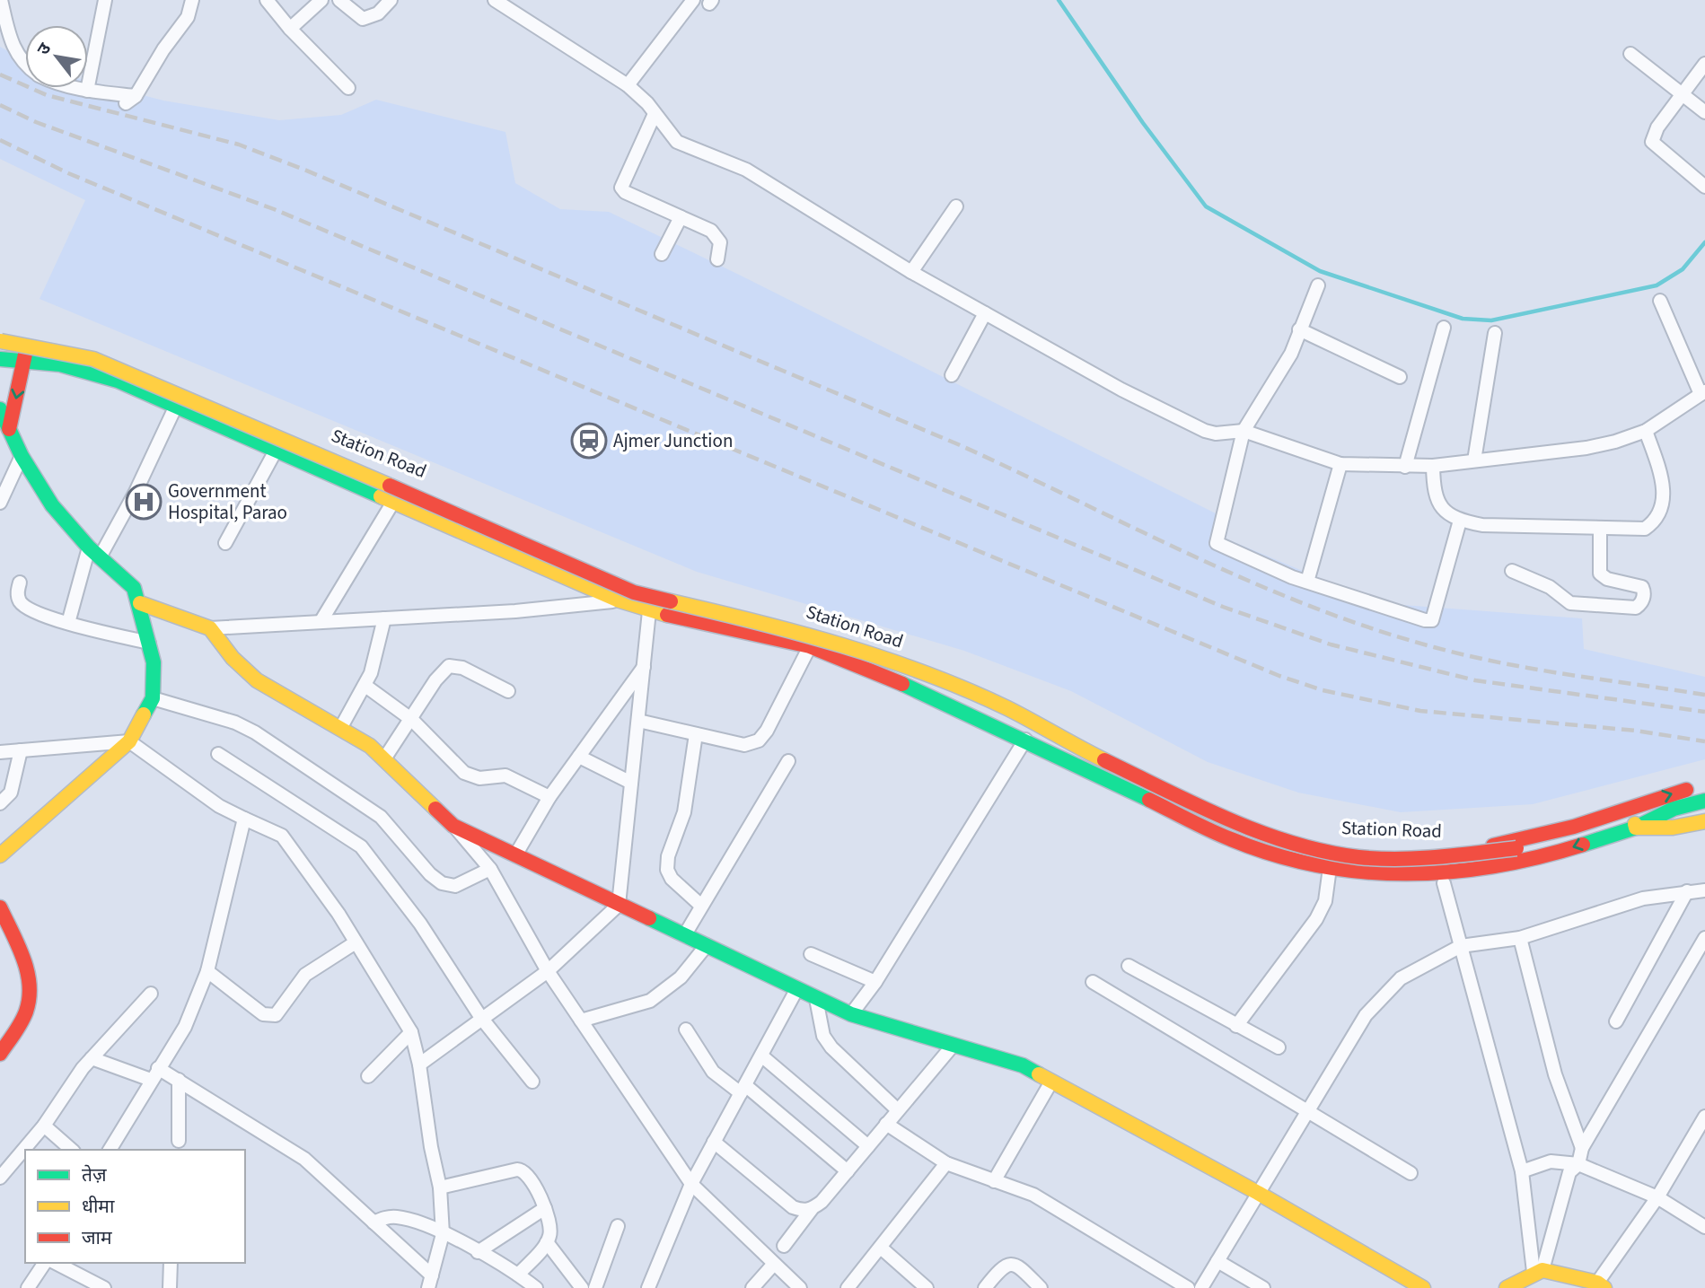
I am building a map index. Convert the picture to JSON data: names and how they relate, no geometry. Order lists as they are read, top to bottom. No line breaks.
{"streets":{"main road":["Station Road"]},"places":{"station":["Ajmer Junction"],"hospital":["Government Hospital, Parao"]},"legend":["तेज़","धीमा","जाम"],"north":"top left"}
